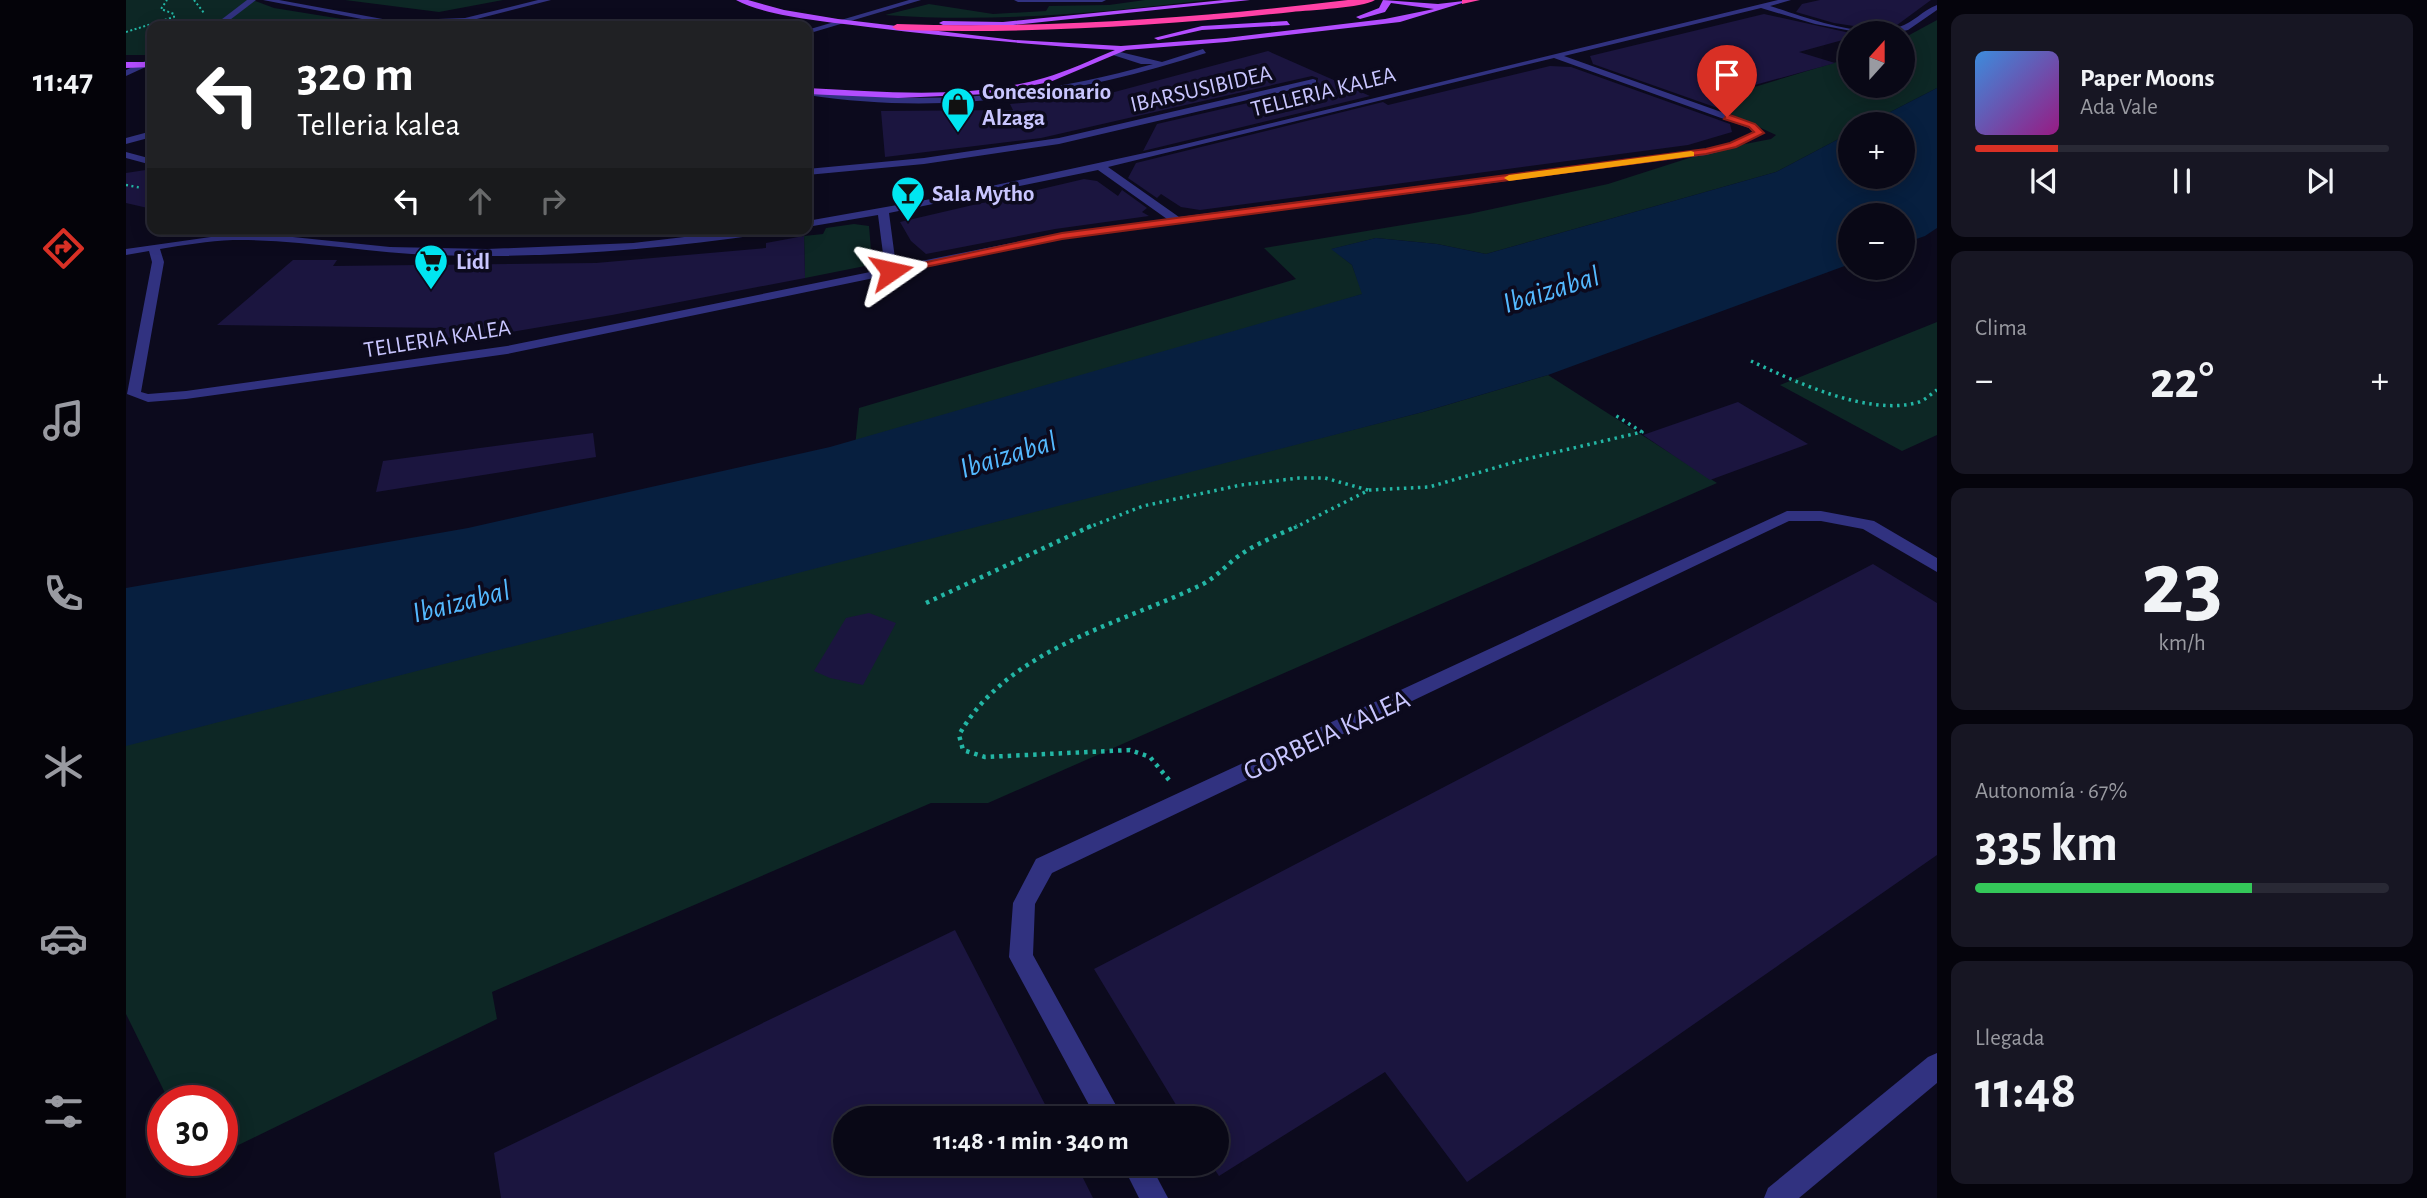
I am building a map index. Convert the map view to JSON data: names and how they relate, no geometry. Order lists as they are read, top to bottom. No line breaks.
{"streets":{"street":["IBARSUSIBIDEA","TELLERIA KALEA","GORBEIA KALEA"]},"water":["Ibaizabal"],"places":{"shop":["Concesionario Alzaga"],"bar":["Sala Mytho"],"supermarket":["Lidl"]},"north":"top","page":{"tabs":"11:47","map_buttons":["+","−"],"turn":["320 m","Telleria kalea"],"song":["Paper Moons","Ada Vale"],"tile":["Clima",["23","km/h"],["Autonomía · 67%","335 km"],["Llegada","11:48"]],"heat":["−","22°","+"],"limit":"30","trip":"11:48 · 1 min · 340 m"}}
